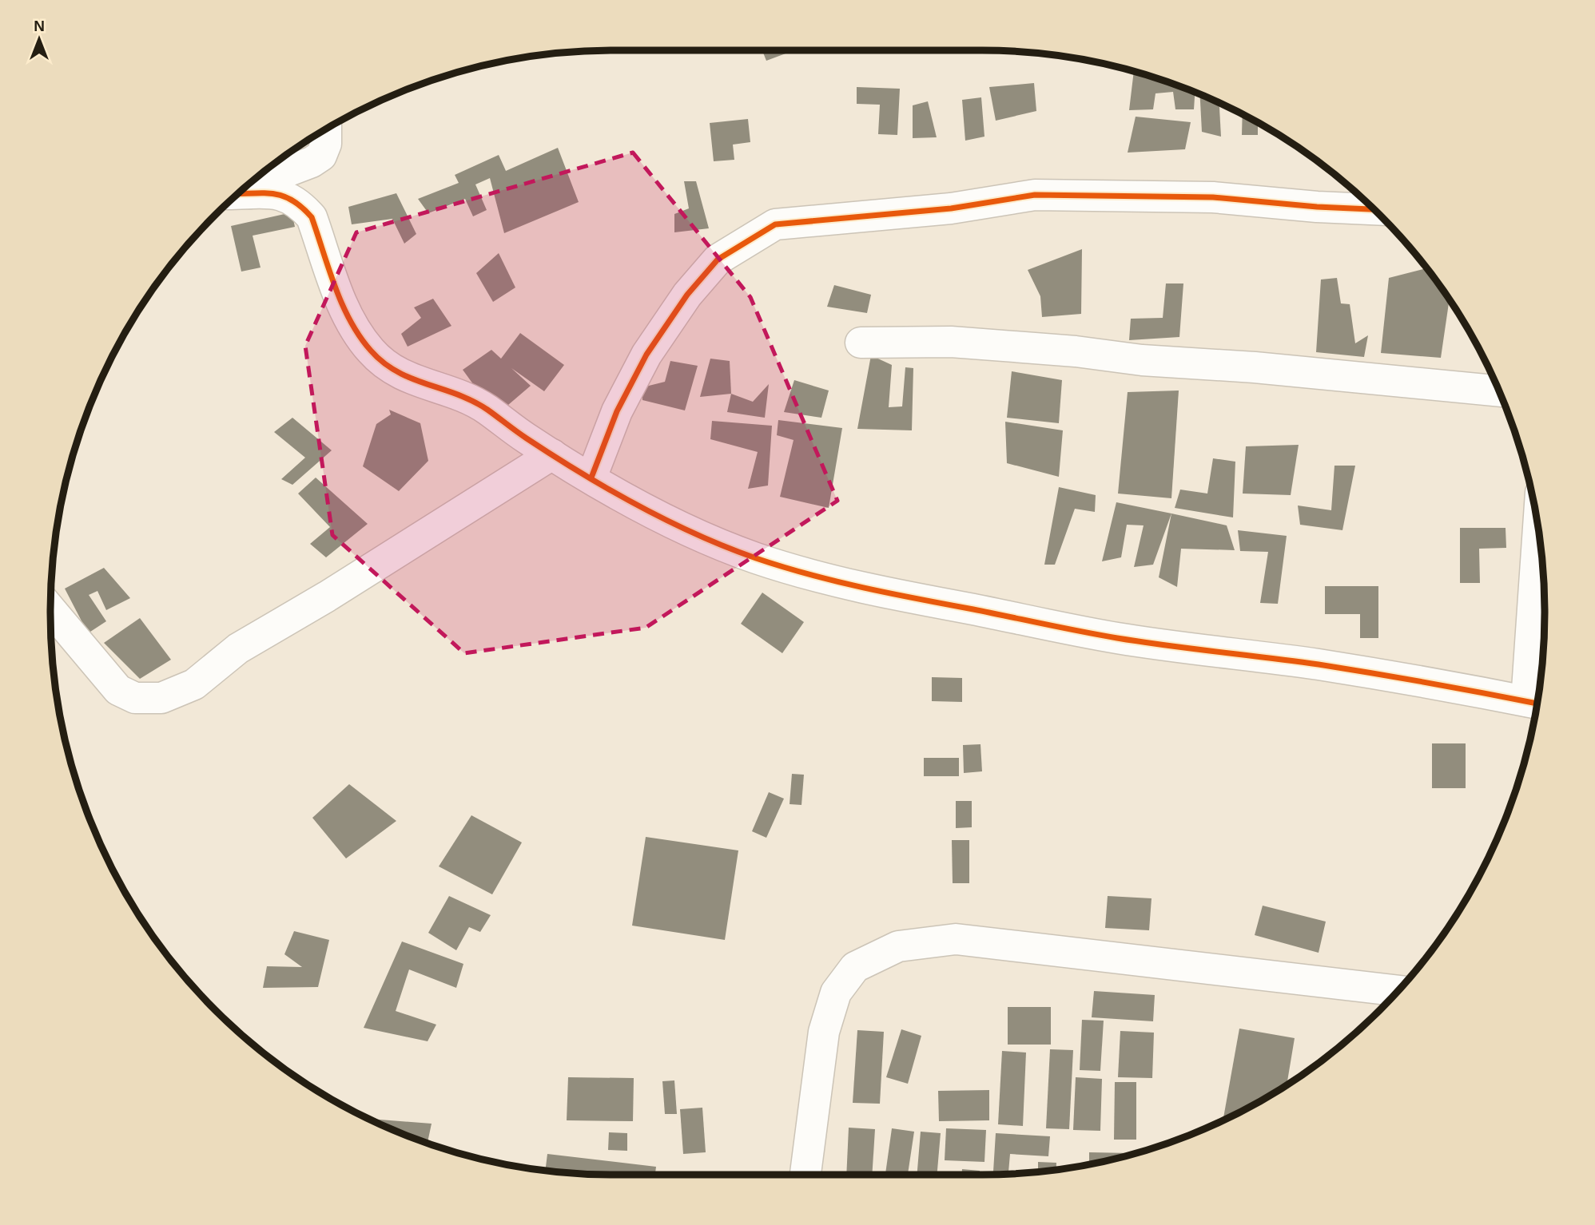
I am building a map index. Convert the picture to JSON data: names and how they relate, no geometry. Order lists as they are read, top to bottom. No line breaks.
{"north":"top"}
